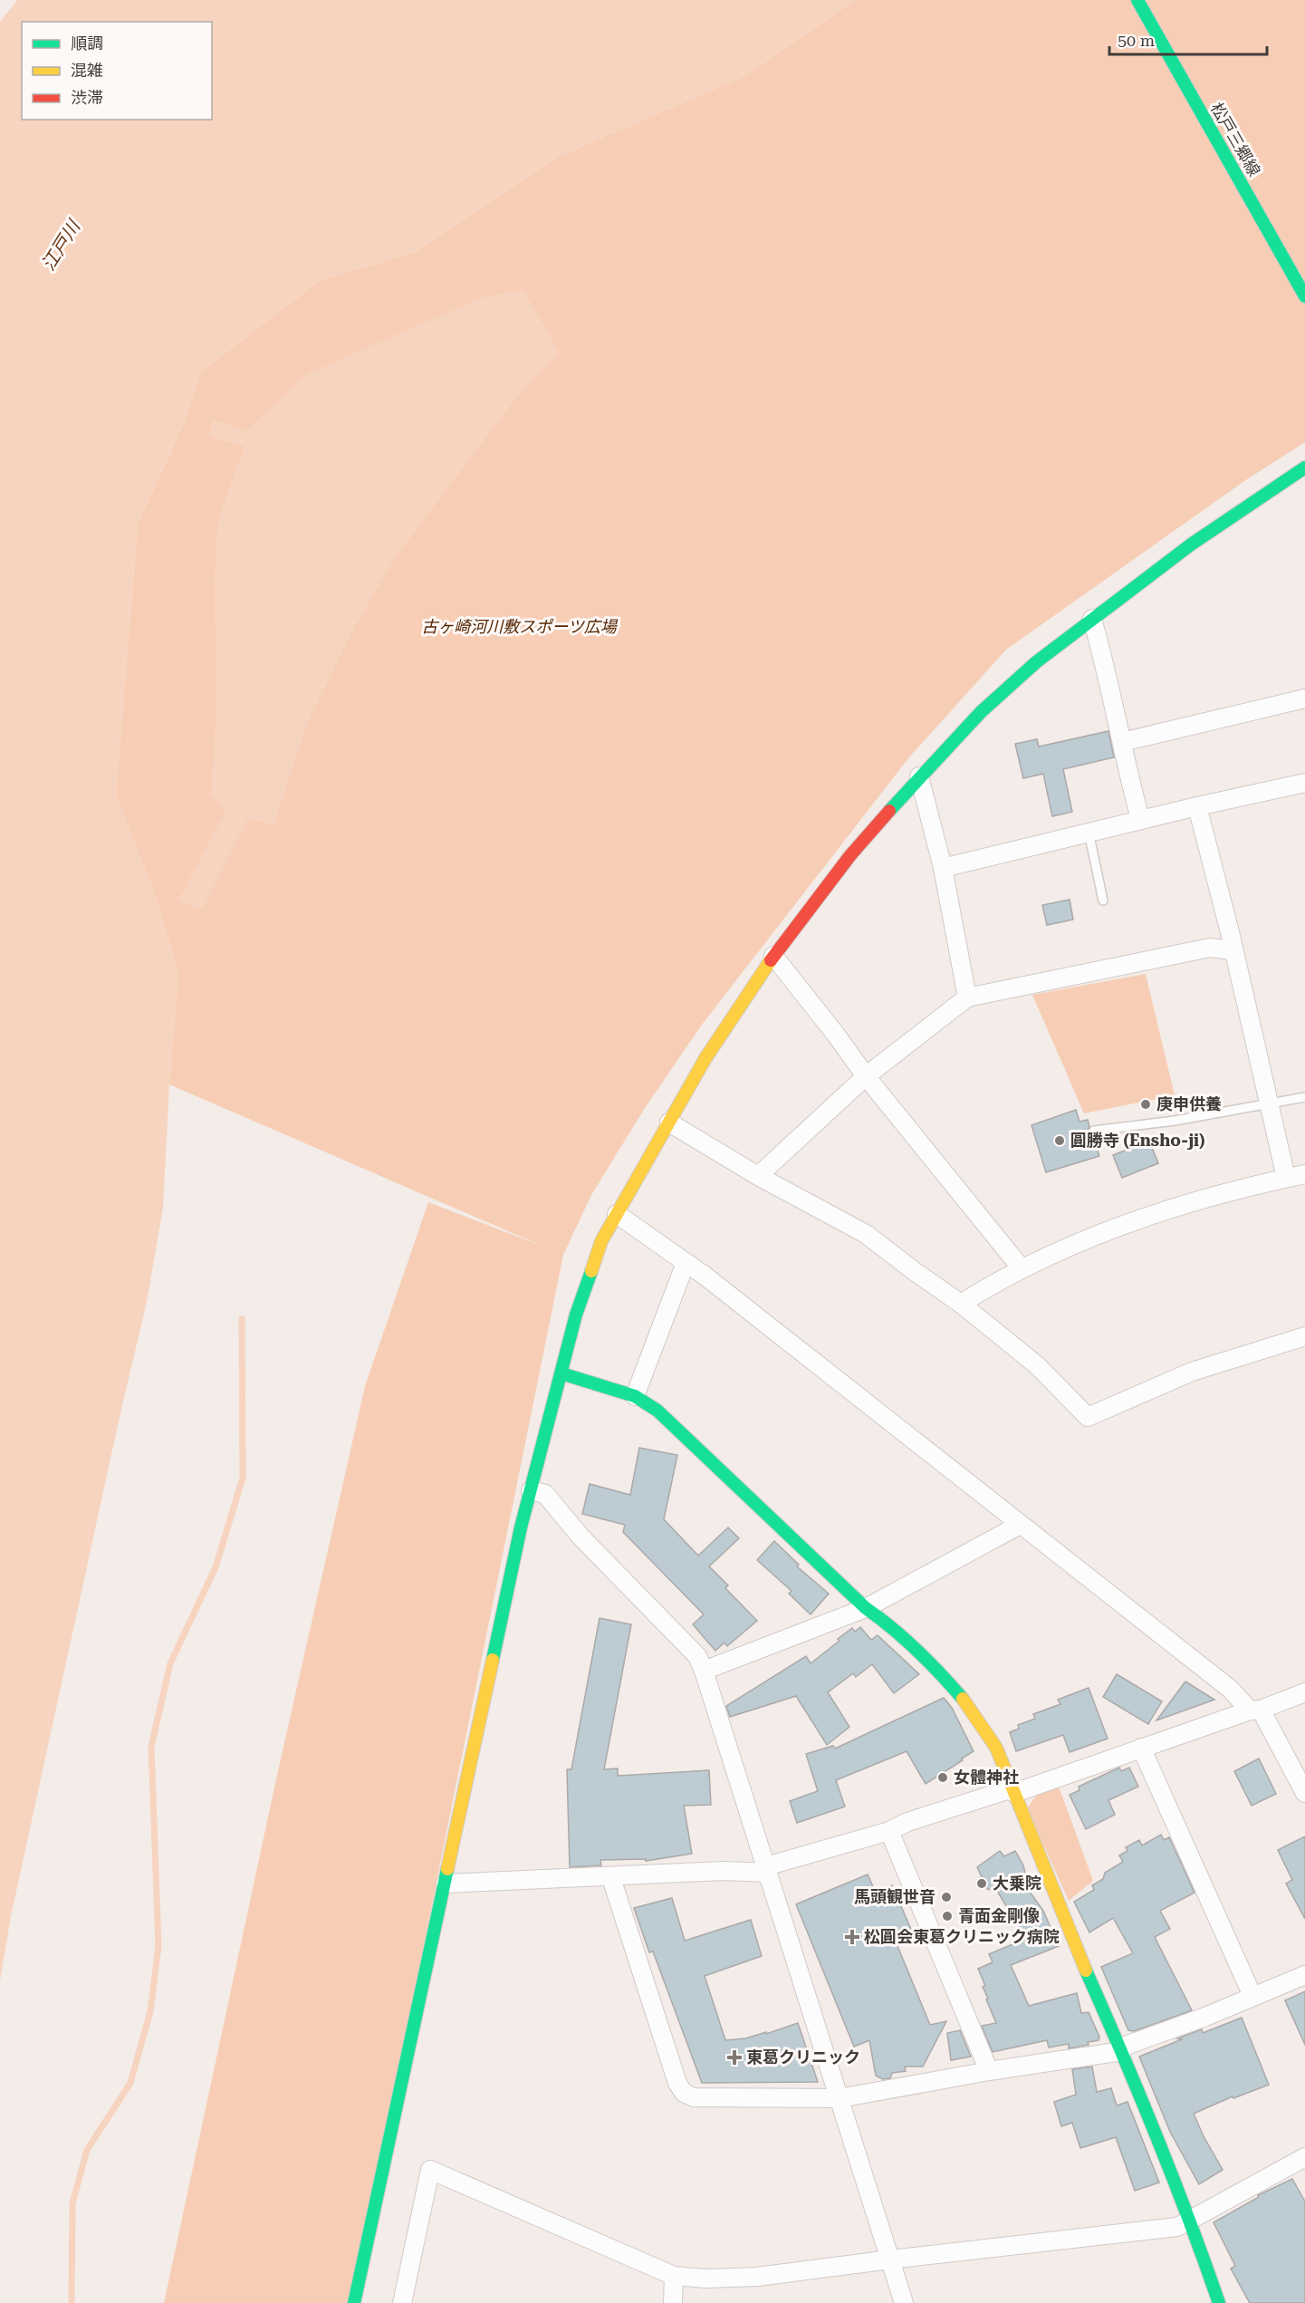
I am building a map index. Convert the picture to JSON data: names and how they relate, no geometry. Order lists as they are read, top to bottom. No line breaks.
{"streets":{"street":["松戸三郷線"]},"water":["江戸川"],"parks":["古ヶ崎河川敷スポーツ広場"],"places":{"other":["庚申供養","圓勝寺 (Ensho-ji)","女體神社","大乗院","馬頭観世音","青面金剛像"],"health":["松圓会東葛クリニック病院","東葛クリニック"]},"legend":["順調","混雑","渋滞"],"scale_bar":"50 m"}
